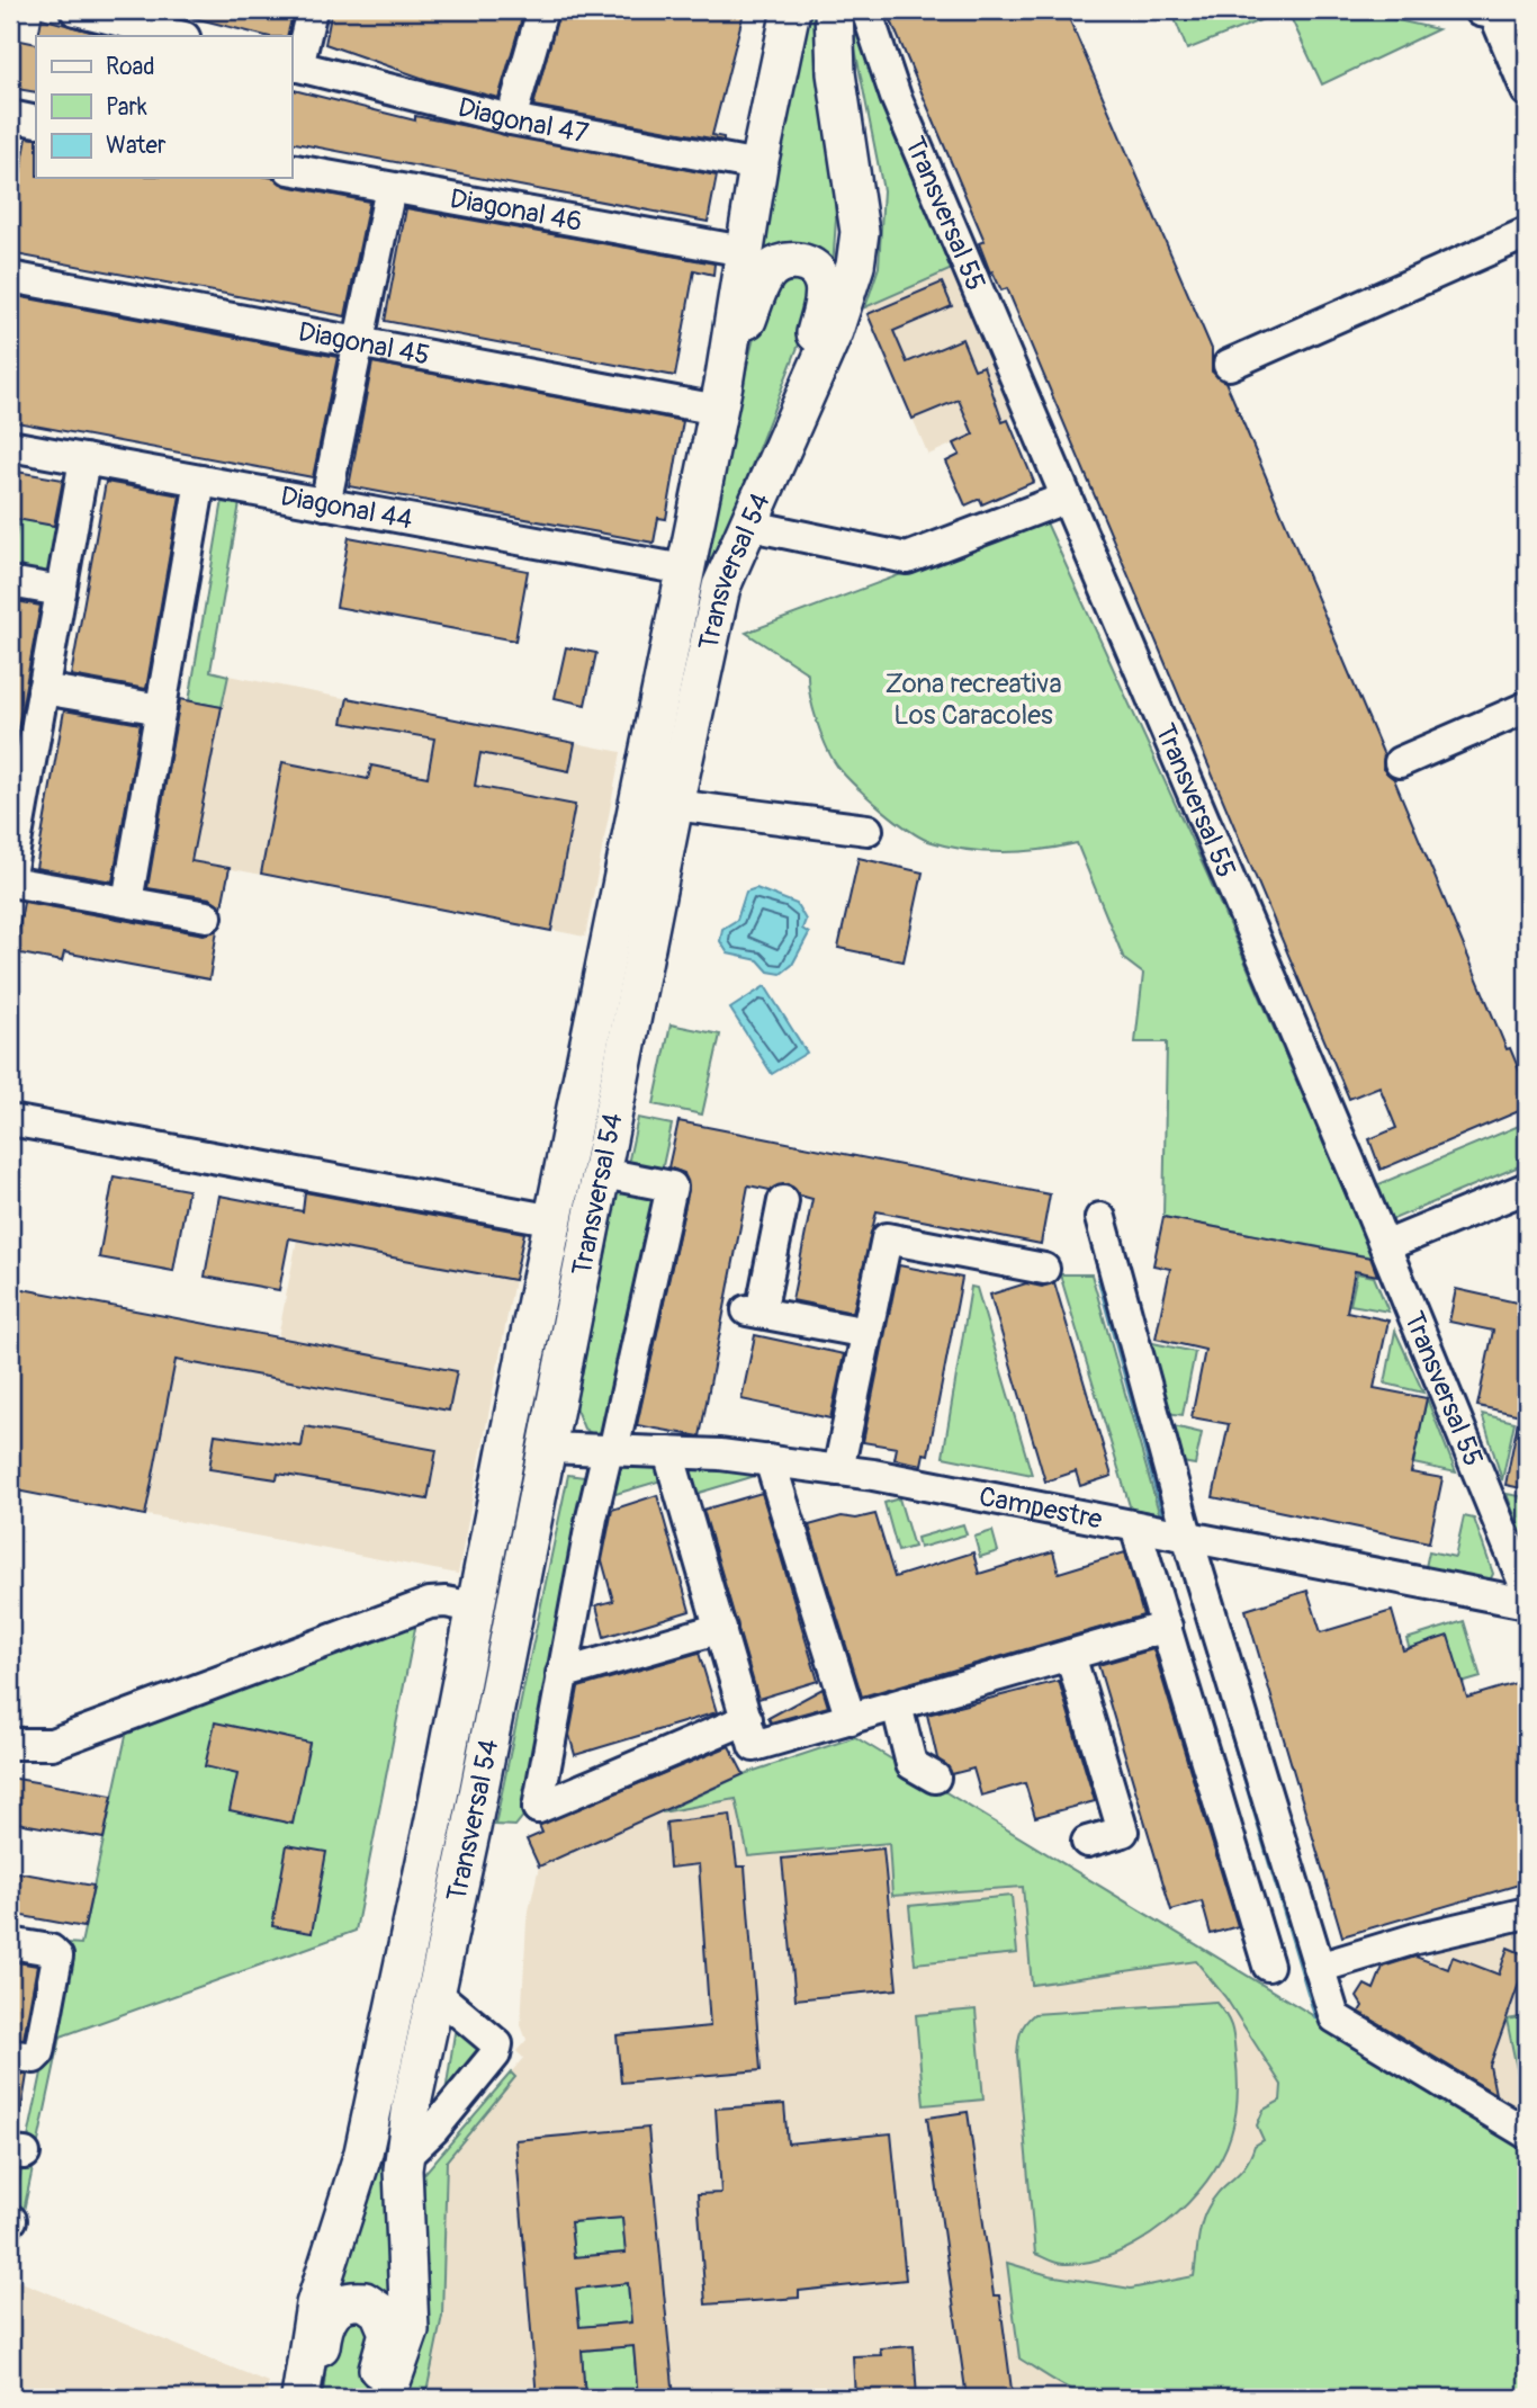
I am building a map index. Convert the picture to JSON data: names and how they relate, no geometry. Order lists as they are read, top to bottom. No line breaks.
{"streets":{"main road":["Transversal 54"],"street":["Diagonal 47","Diagonal 46","Transversal 55","Diagonal 45","Diagonal 44","Campestre"]},"crossings":[["Diagonal 47","Transversal 54"],["Diagonal 46","Transversal 54"],["Diagonal 45","Transversal 54"],["Diagonal 44","Transversal 54"],["Transversal 54","Campestre"]],"parks":["Zona recreativa Los Caracoles"],"legend":["Road","Park","Water"]}
